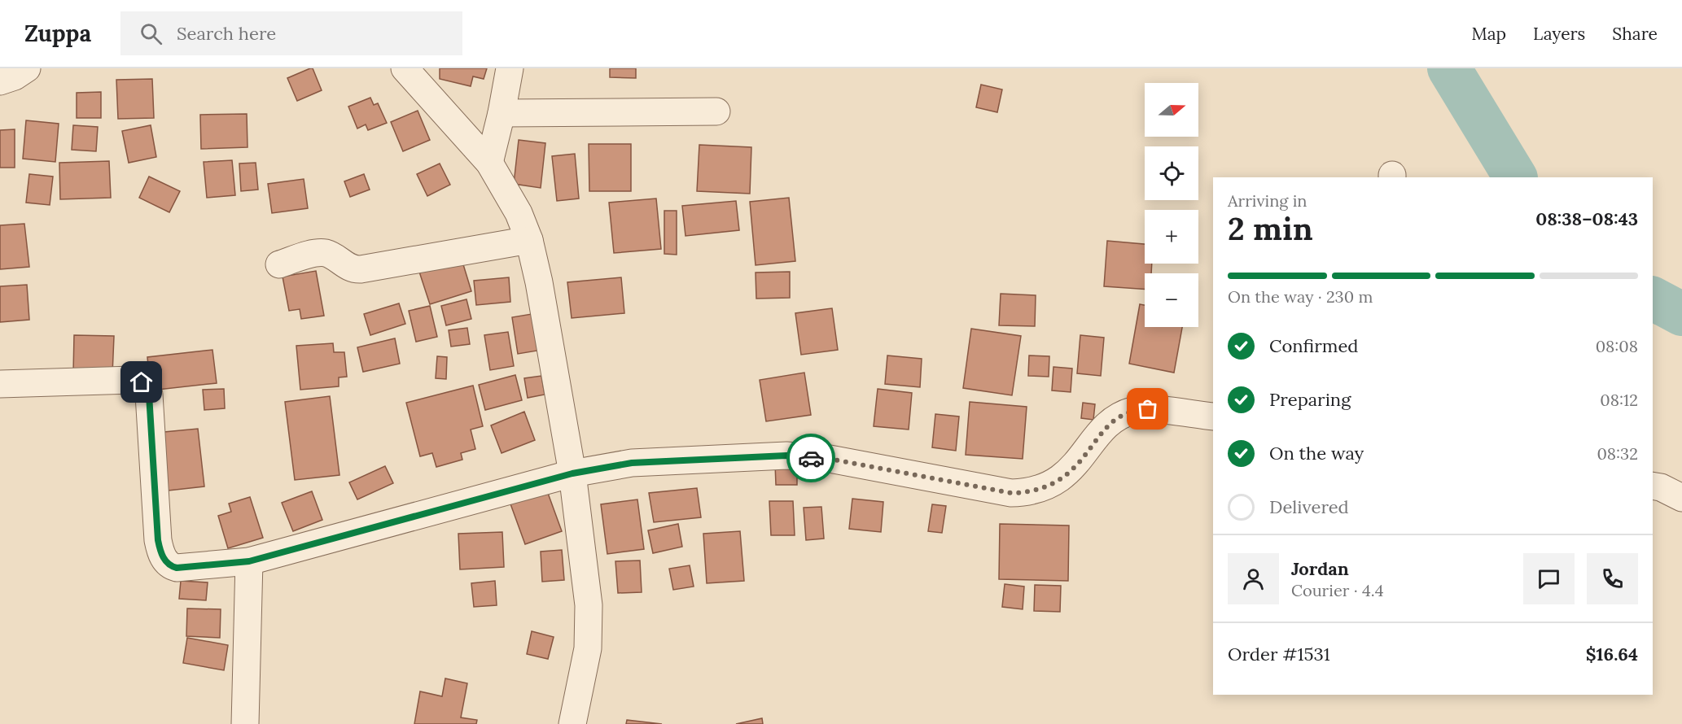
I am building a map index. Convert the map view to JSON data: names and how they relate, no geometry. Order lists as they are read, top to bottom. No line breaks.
{"north":"right","page":{"header":"Zuppa","search":"Search here","nav":["Map","Layers","Share"],"map_buttons":["+","−"],"heading":["2 min","Arriving in","08:38–08:43"],"panel":["Jordan","Courier · 4.4","Order #1531","$16.64"],"bar":"On the way · 230 m","list":[["Confirmed","08:08"],["Preparing","08:12"],["On the way","08:32"],"Delivered"]}}
